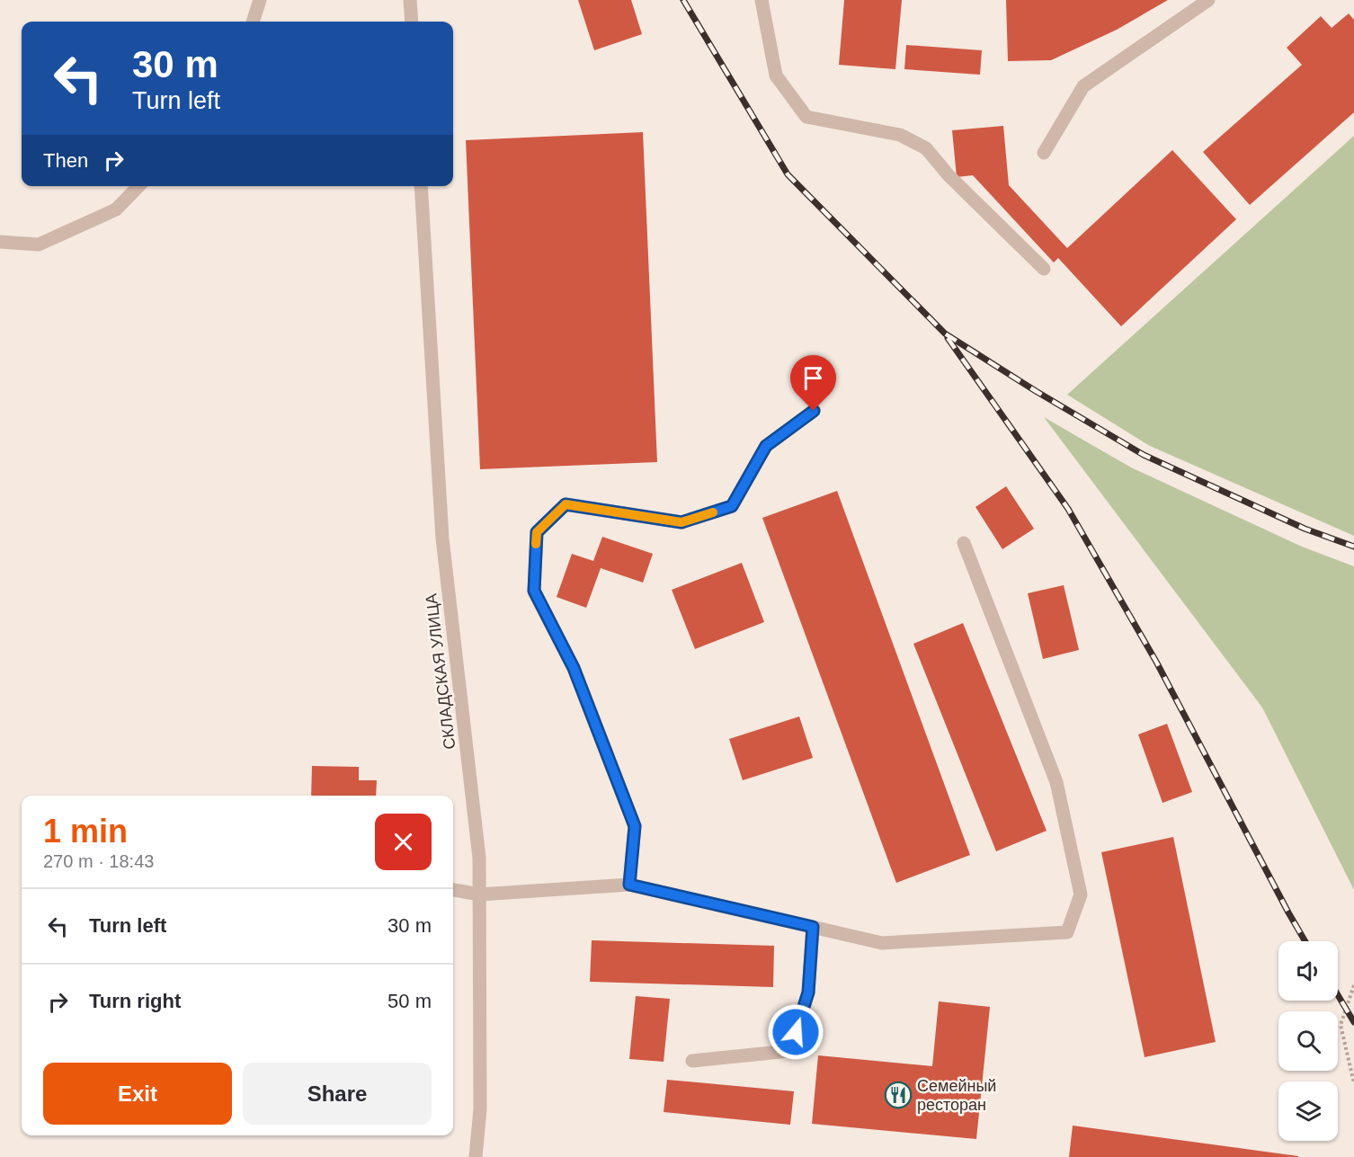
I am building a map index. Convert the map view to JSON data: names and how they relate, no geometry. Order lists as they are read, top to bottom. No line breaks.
{"streets":{"street":["СКЛАДСКАЯ УЛИЦА"]},"places":{"restaurant":["Семейный ресторан"]},"page":{"turn":["30 m","Turn left"],"then":"Then","heading":["1 min","270 m · 18:43"],"list":[{"name":"Turn left","value":"30 m"},{"name":"Turn right","value":"50 m"}],"buttons":["Exit","Share"]}}
